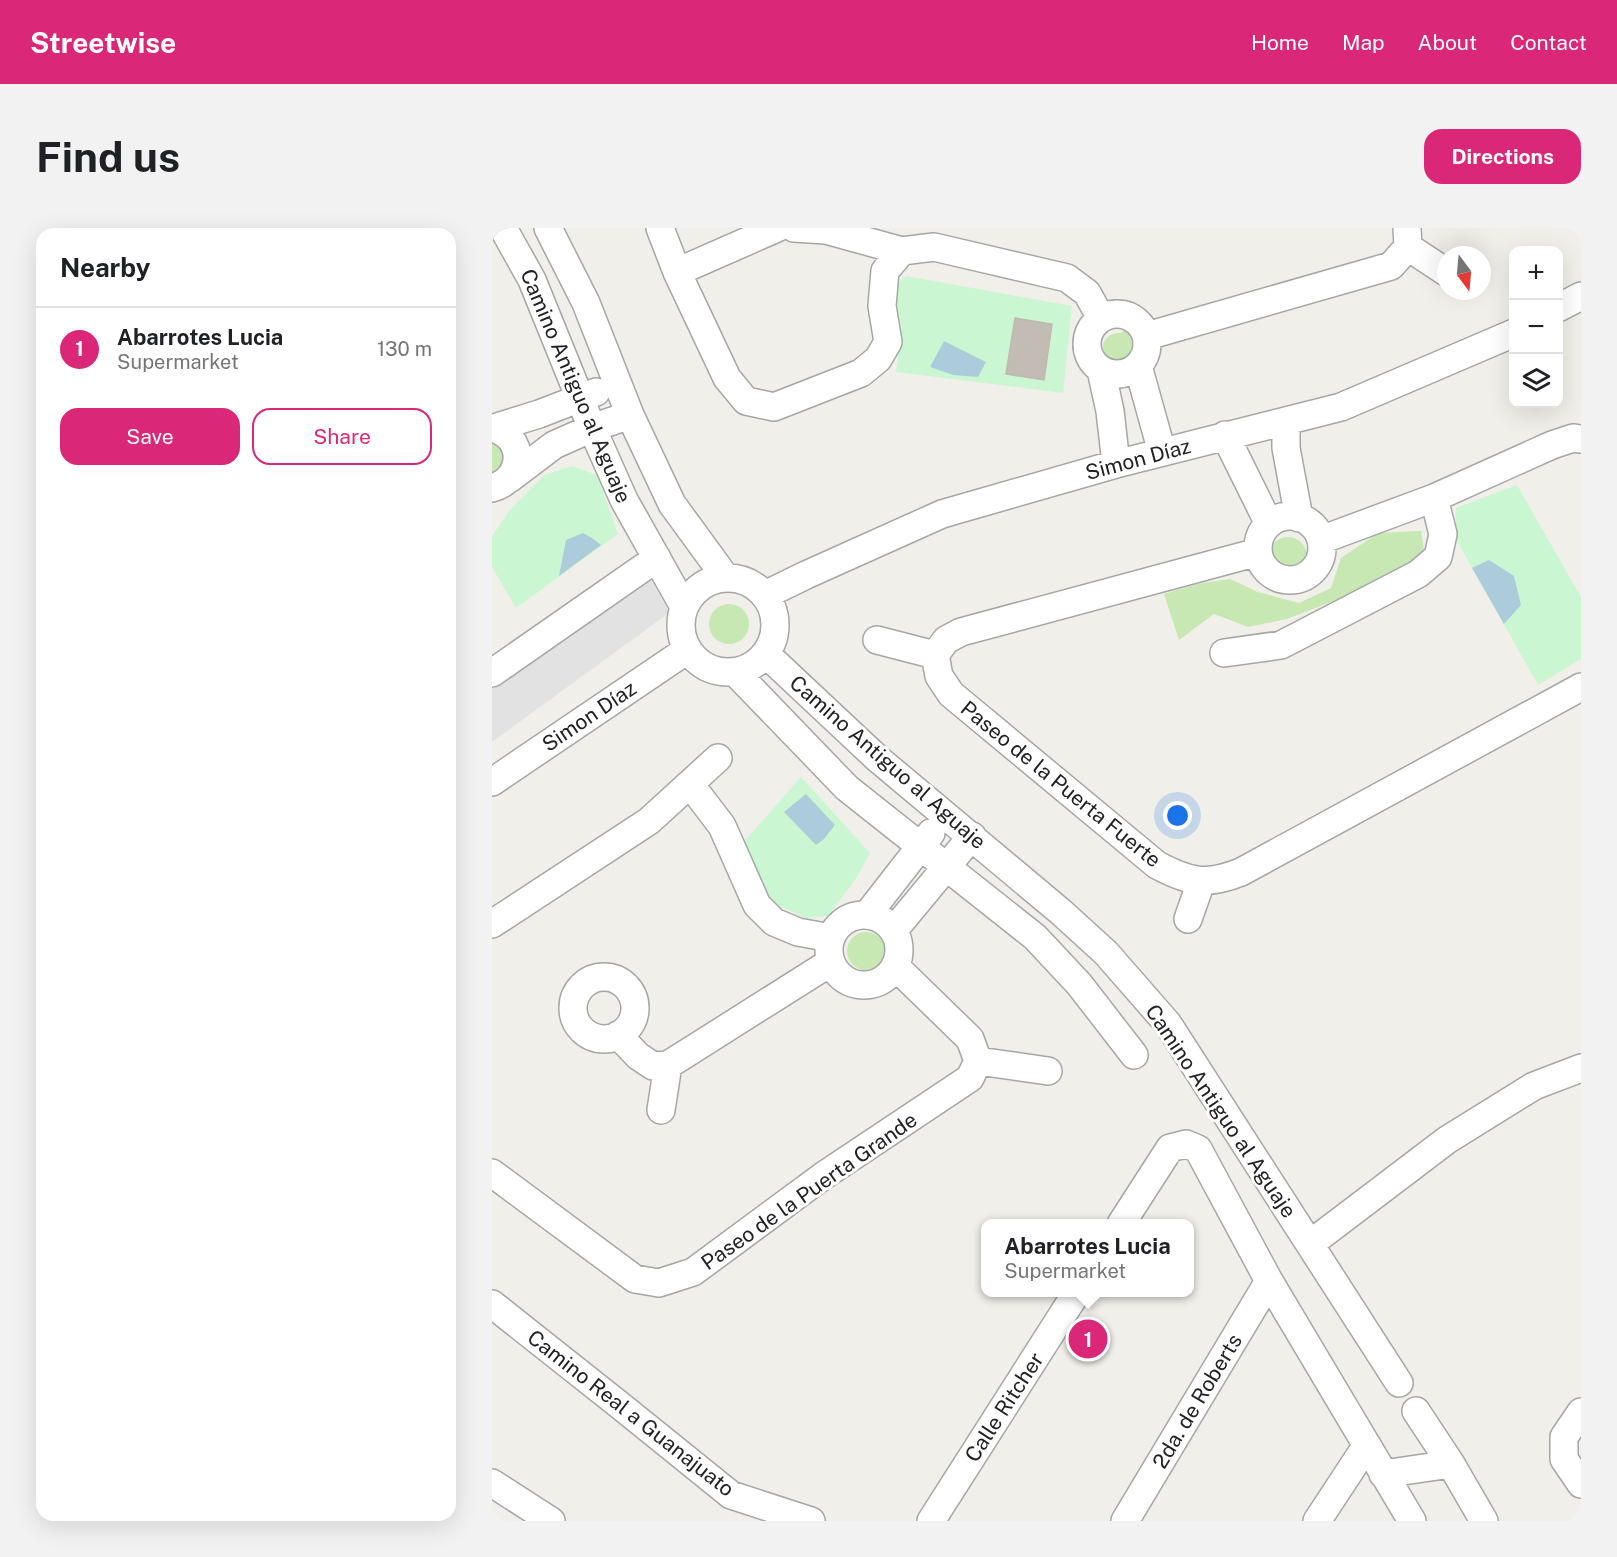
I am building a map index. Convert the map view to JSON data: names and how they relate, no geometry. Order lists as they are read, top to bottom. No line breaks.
{"streets":{"street":["Camino Antiguo al Aguaje","Simon Díaz","Paseo de la Puerta Fuerte","Paseo de la Puerta Grande","2da. de Roberts","Calle Ritcher","Camino Real a Guanajuato"]},"crossings":[["Camino Antiguo al Aguaje","Simon Díaz"],["Camino Antiguo al Aguaje","2da. de Roberts"]],"north":"bottom","page":{"header":"Streetwise","nav":["Home","Map","About","Contact"],"buttons":["Directions",["Save","Share"]],"title":"Find us","heading":"Nearby","map_buttons":["+","−"],"list":[{"mark":"1","name":"Abarrotes Lucia","note":"Supermarket","value":"130 m"}],"popup":["Abarrotes Lucia","Supermarket"],"pins":"1"}}
